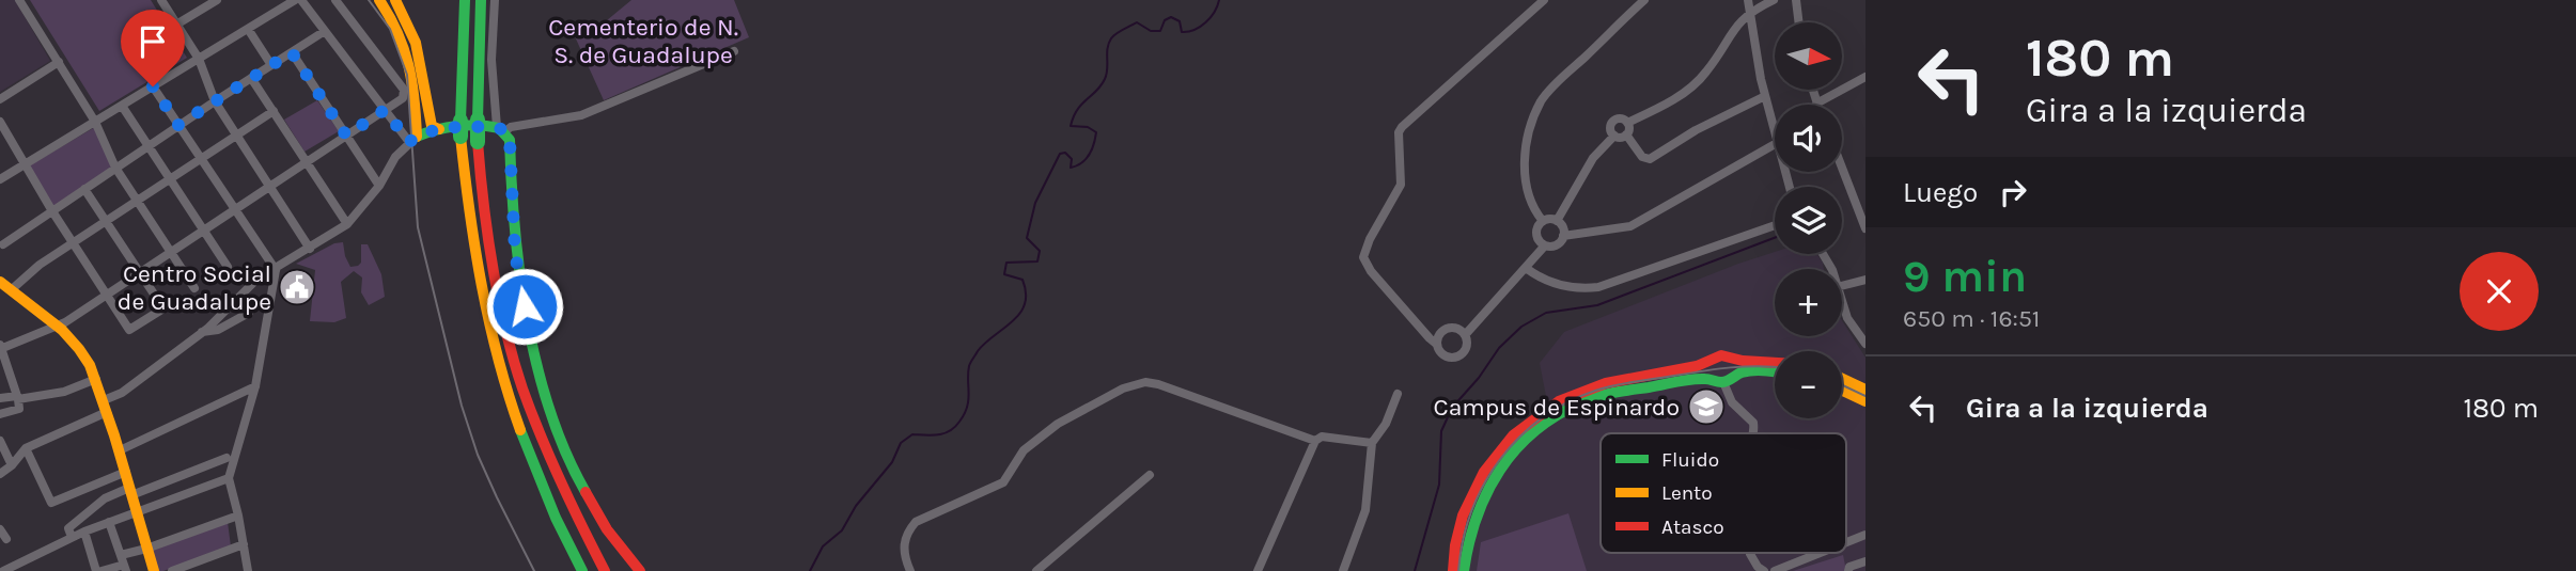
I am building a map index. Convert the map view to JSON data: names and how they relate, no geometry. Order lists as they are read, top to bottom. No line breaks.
{"parks":["Cementerio de N. S. de Guadalupe"],"places":{"public building":["Centro Social de Guadalupe"],"school or university":["Campus de Espinardo"]},"legend":["Fluido","Lento","Atasco"],"north":"right","page":{"turn":["180 m","Gira a la izquierda"],"map_buttons":["+","−"],"then":"Luego","heading":["9 min","650 m · 16:51"],"list":[{"name":"Gira a la izquierda","value":"180 m"}]}}
